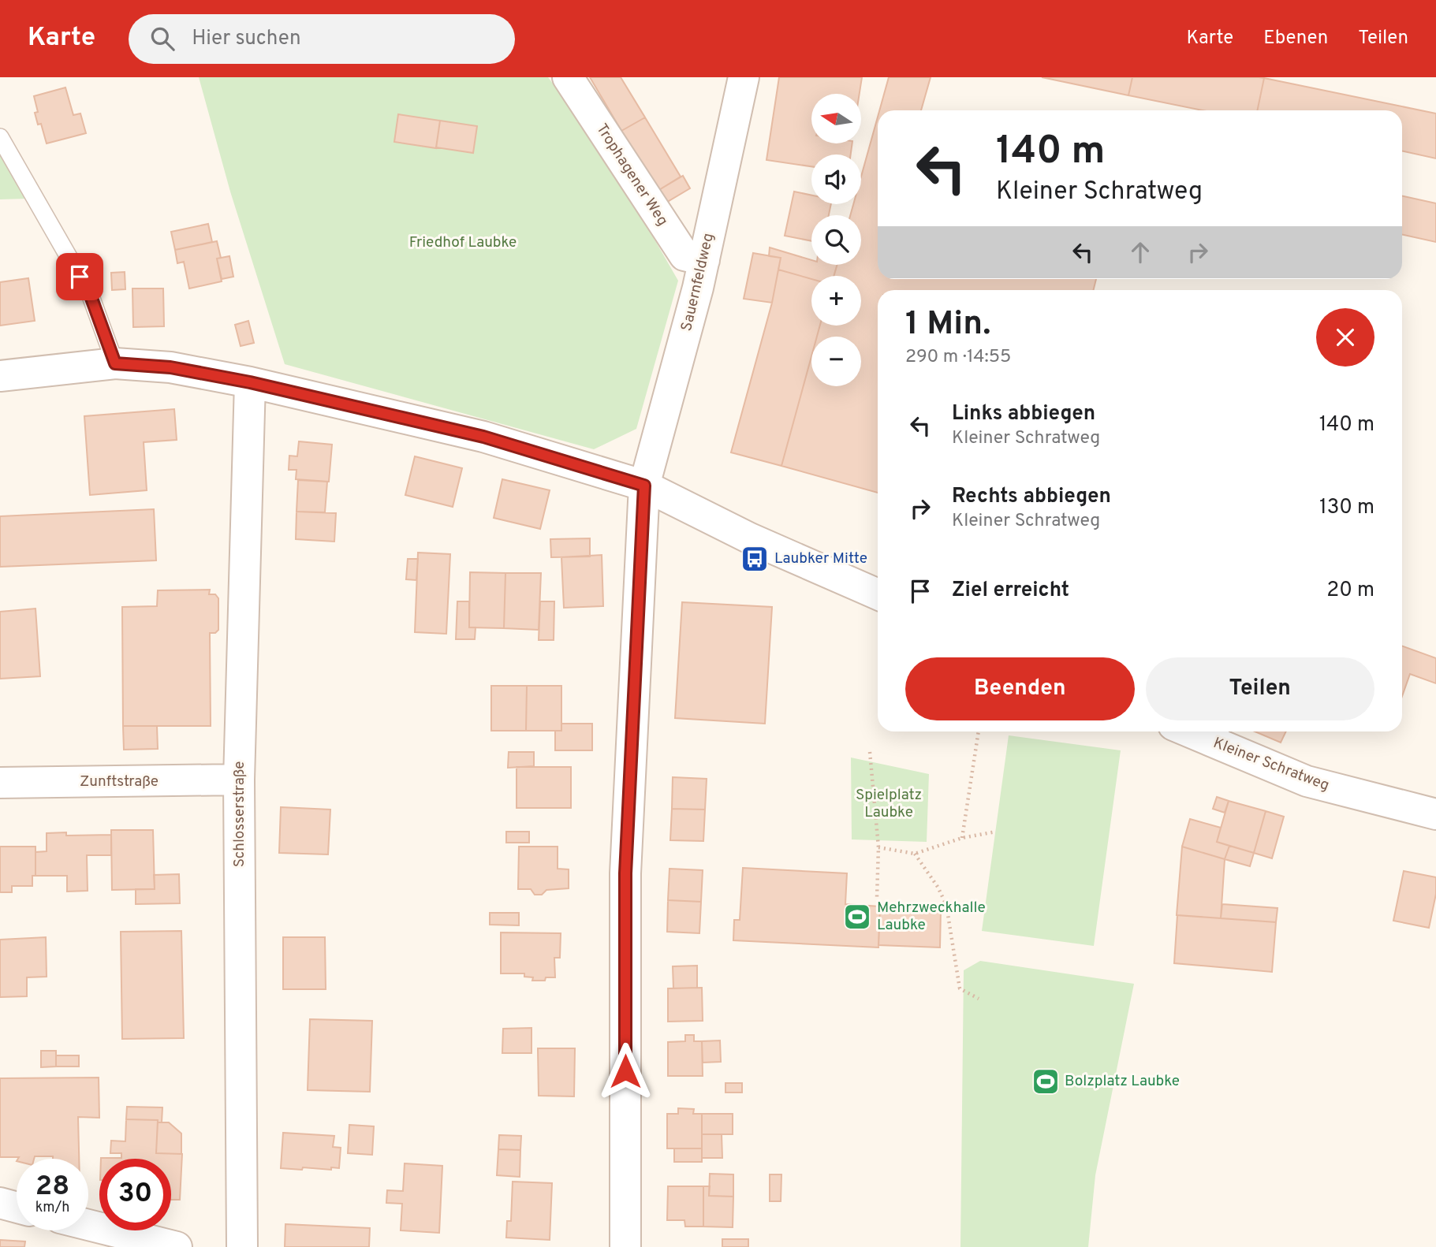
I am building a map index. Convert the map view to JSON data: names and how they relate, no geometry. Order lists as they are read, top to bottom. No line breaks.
{"streets":{"street":["Trophagener Weg","Sauernfeldweg","Kleiner Schratweg","Zunftstraße","Schlosserstraße"]},"crossings":[["Trophagener Weg","Sauernfeldweg"],["Zunftstraße","Schlosserstraße"]],"parks":["Friedhof Laubke","Spielplatz Laubke"],"places":{"bus stop":["Laubker Mitte"],"sports":["Mehrzweckhalle Laubke","Bolzplatz Laubke"]},"north":"left","page":{"header":"Karte","search":"Hier suchen","nav":["Karte","Ebenen","Teilen"],"map_buttons":["+","−"],"turn":["140 m","Kleiner Schratweg"],"heading":["1 Min.","290 m · 14:55"],"list":[{"name":"Links abbiegen","note":"Kleiner Schratweg","value":"140 m"},{"name":"Rechts abbiegen","note":"Kleiner Schratweg","value":"130 m"},{"name":"Ziel erreicht","value":"20 m"}],"buttons":["Beenden","Teilen"],"speed":"28 km/h","limit":"30"}}
